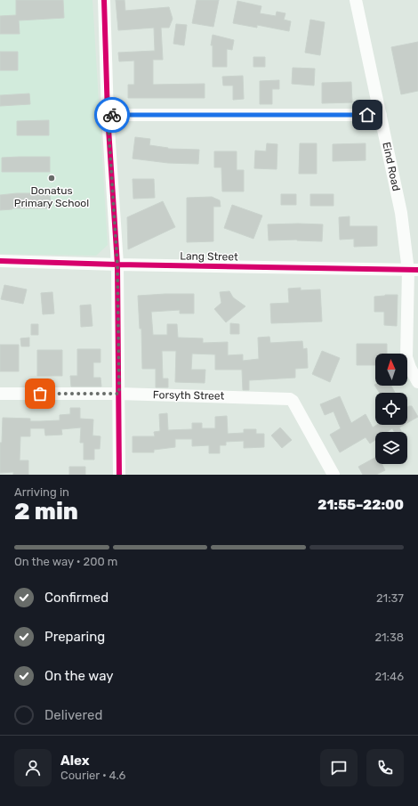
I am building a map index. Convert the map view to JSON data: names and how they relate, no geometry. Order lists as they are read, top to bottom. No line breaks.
{"streets":{"street":["Eind Road","Lang Street","Forsyth Street"]},"crossings":[["Eind Road","Lang Street"]],"places":["Donatus Primary School"],"north":"top","page":{"heading":["2 min","Arriving in","21:55–22:00"],"panel":["Alex","Courier · 4.6"],"bar":"On the way · 200 m","list":[["Confirmed","21:37"],["Preparing","21:38"],["On the way","21:46"],"Delivered"]}}
